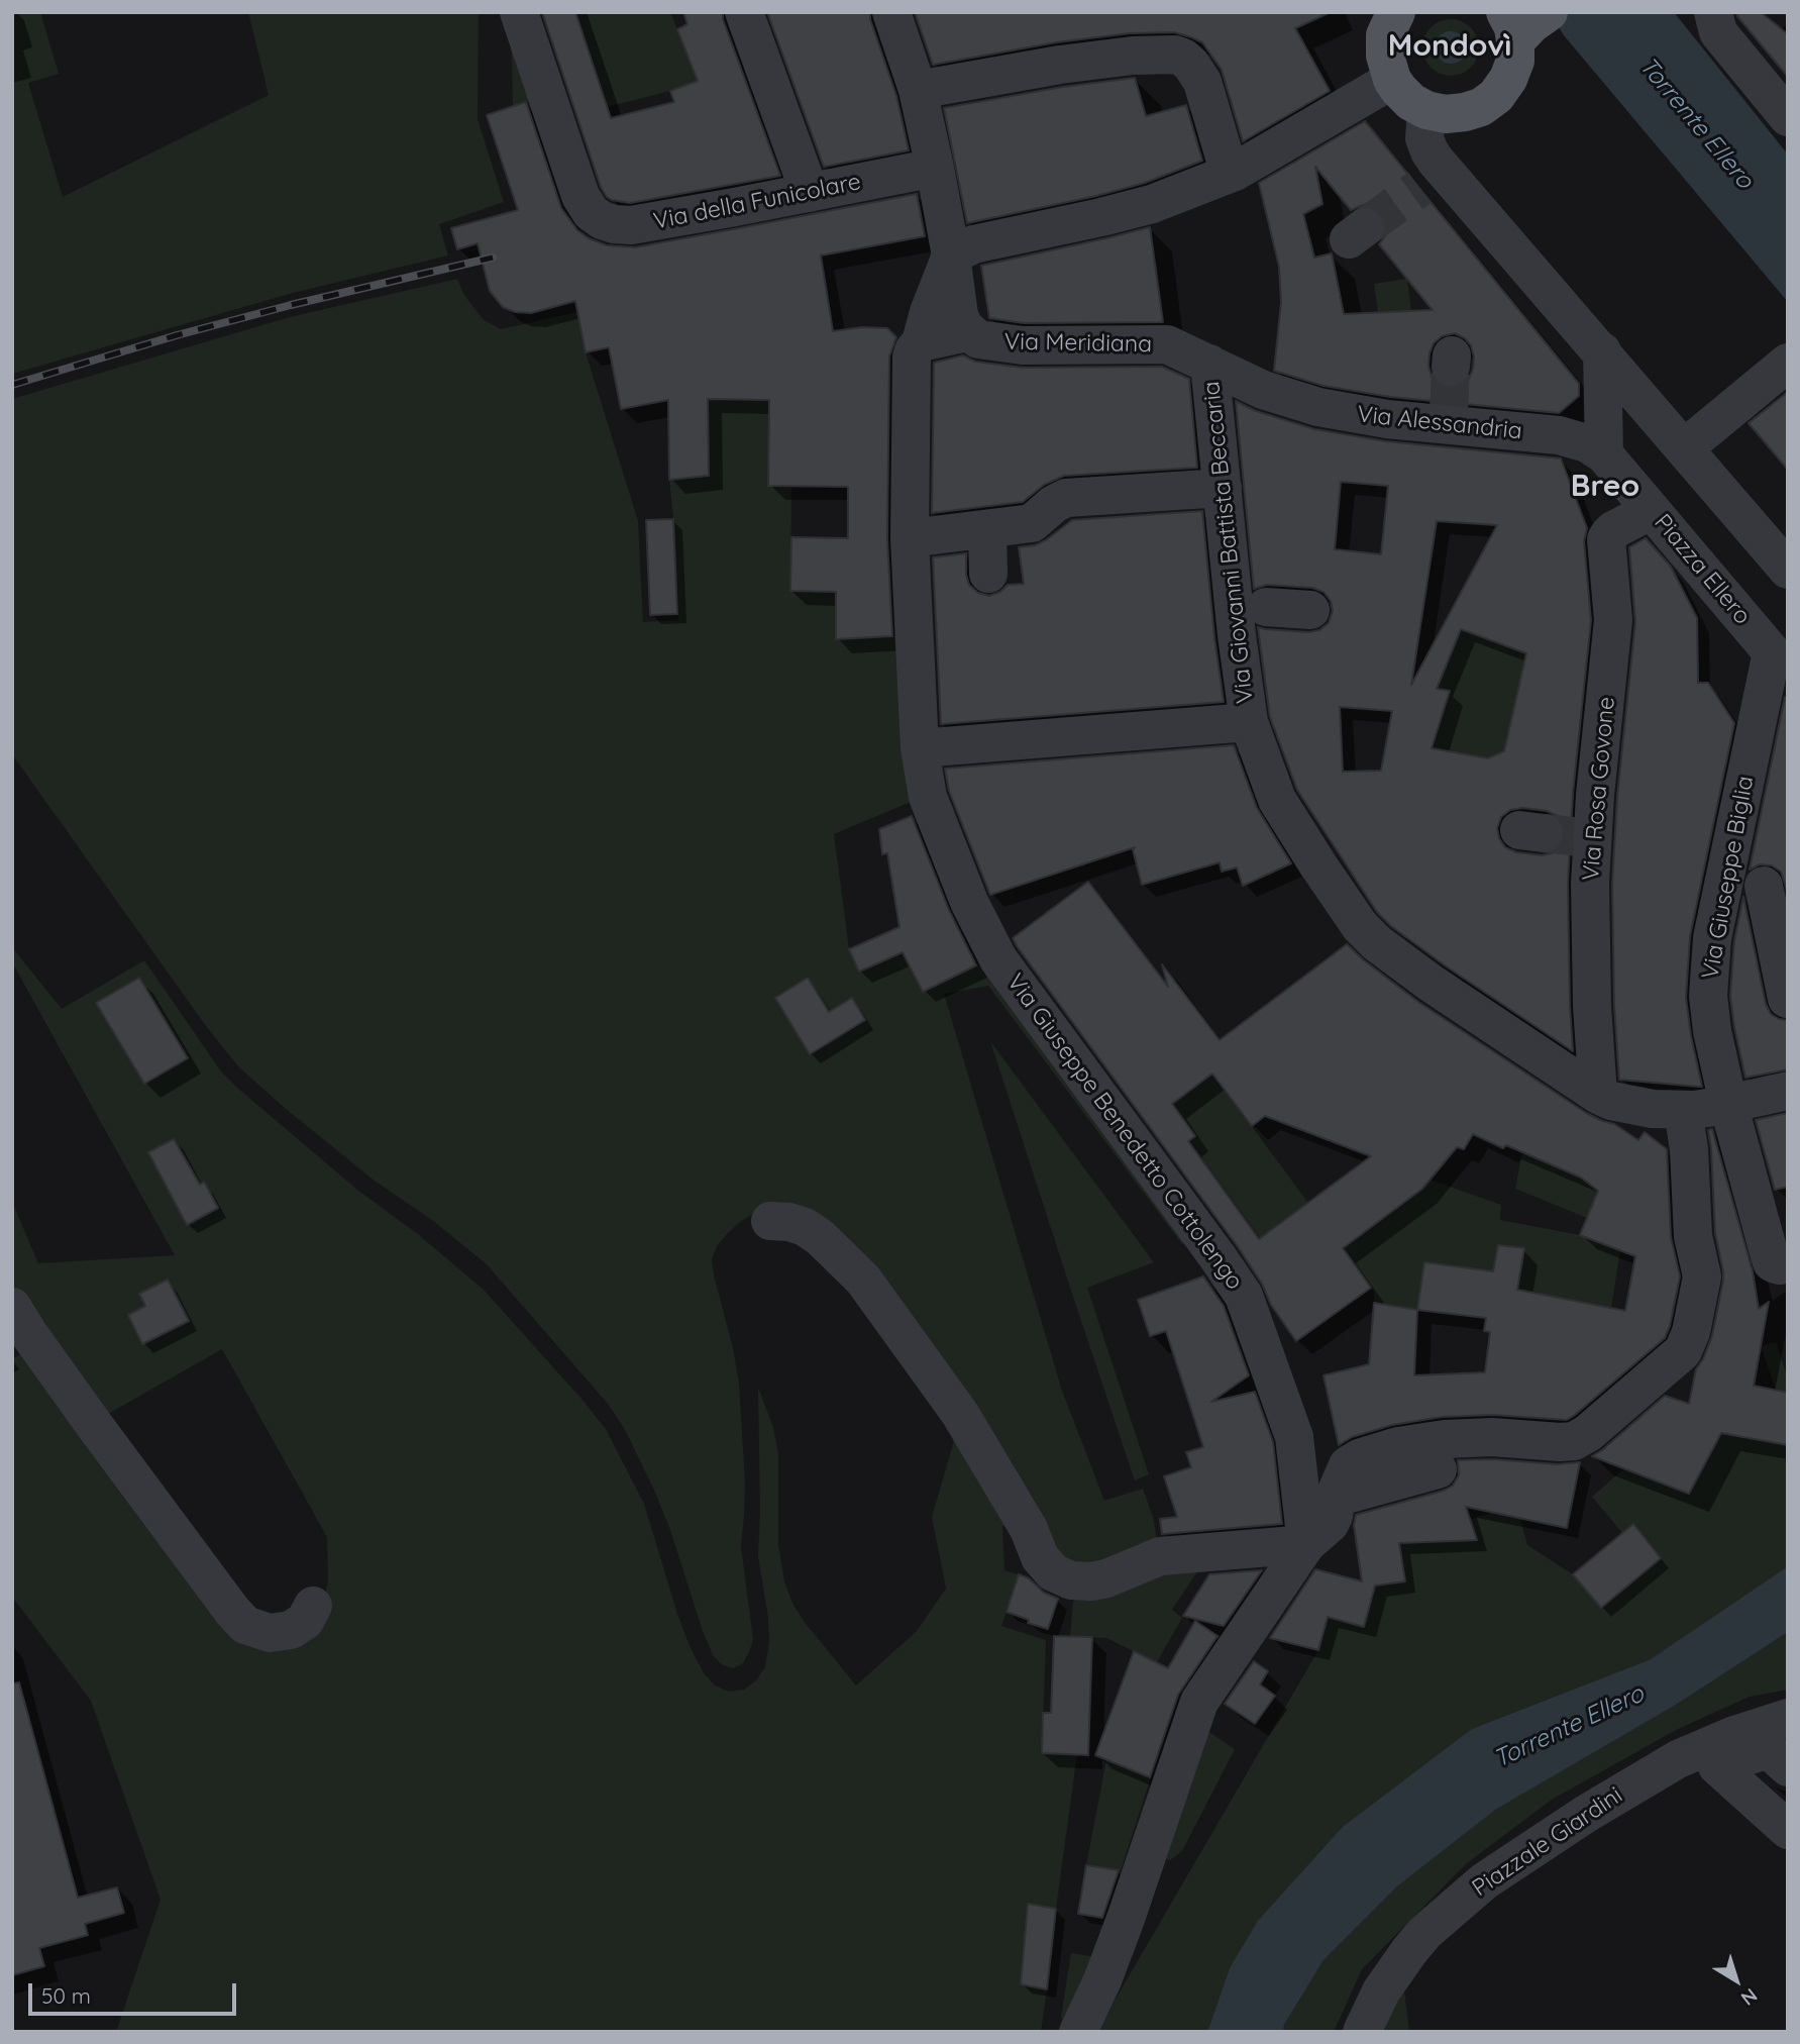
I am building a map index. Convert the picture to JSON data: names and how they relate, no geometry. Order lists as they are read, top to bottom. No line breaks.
{"streets":{"street":["Via della Funicolare","Via Meridiana","Via Alessandria","Via Giovanni Battista Beccaria","Piazza Ellero","Via Rosa Govone","Via Giuseppe Biglia","Via Giuseppe Benedetto Cottolengo","Piazzale Giardini"]},"crossings":[["Via Meridiana","Via Alessandria"],["Via Meridiana","Via Giovanni Battista Beccaria"],["Via Meridiana","Via Giuseppe Benedetto Cottolengo"],["Via Alessandria","Piazza Ellero"],["Via Giovanni Battista Beccaria","Via Rosa Govone"],["Via Giovanni Battista Beccaria","Via Giuseppe Biglia"],["Piazza Ellero","Via Rosa Govone"],["Piazza Ellero","Via Giuseppe Biglia"]],"districts":["Mondovì","Breo"],"water":["Torrente Ellero"],"scale_bar":"50 m","north":"bottom right"}
